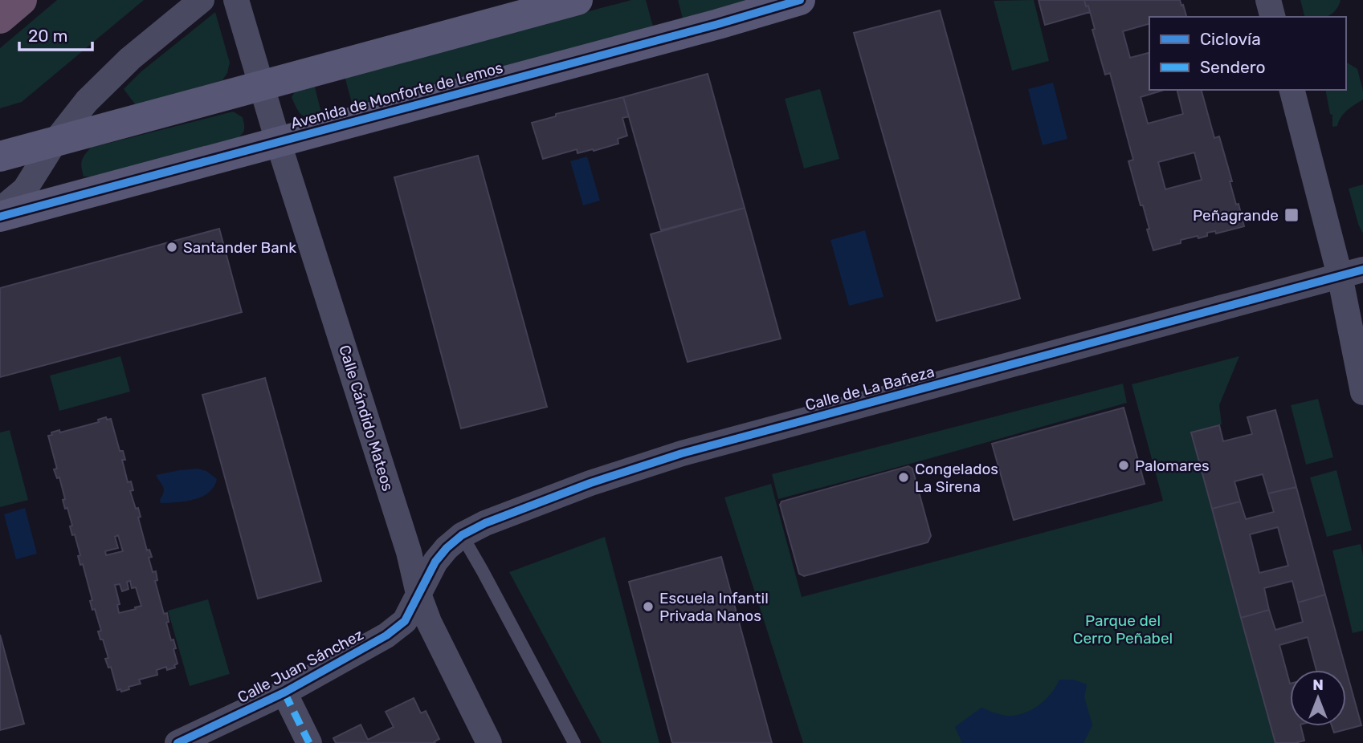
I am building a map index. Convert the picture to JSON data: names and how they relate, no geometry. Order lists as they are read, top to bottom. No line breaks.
{"streets":{"street":["Avenida de Monforte de Lemos","Calle de La Bañeza","Calle Cándido Mateos","Calle Juan Sánchez"]},"crossings":[["Avenida de Monforte de Lemos","Calle Cándido Mateos"],["Calle de La Bañeza","Calle Cándido Mateos"],["Calle de La Bañeza","Calle Juan Sánchez"],["Calle Cándido Mateos","Calle Juan Sánchez"]],"parks":["Parque del Cerro Peñabel"],"places":{"transit":["Peñagrande"],"other":["Santander Bank","Palomares","Congelados La Sirena","Escuela Infantil Privada Nanos"]},"legend":["Ciclovía","Sendero"],"scale_bar":"20 m","north":"top"}
